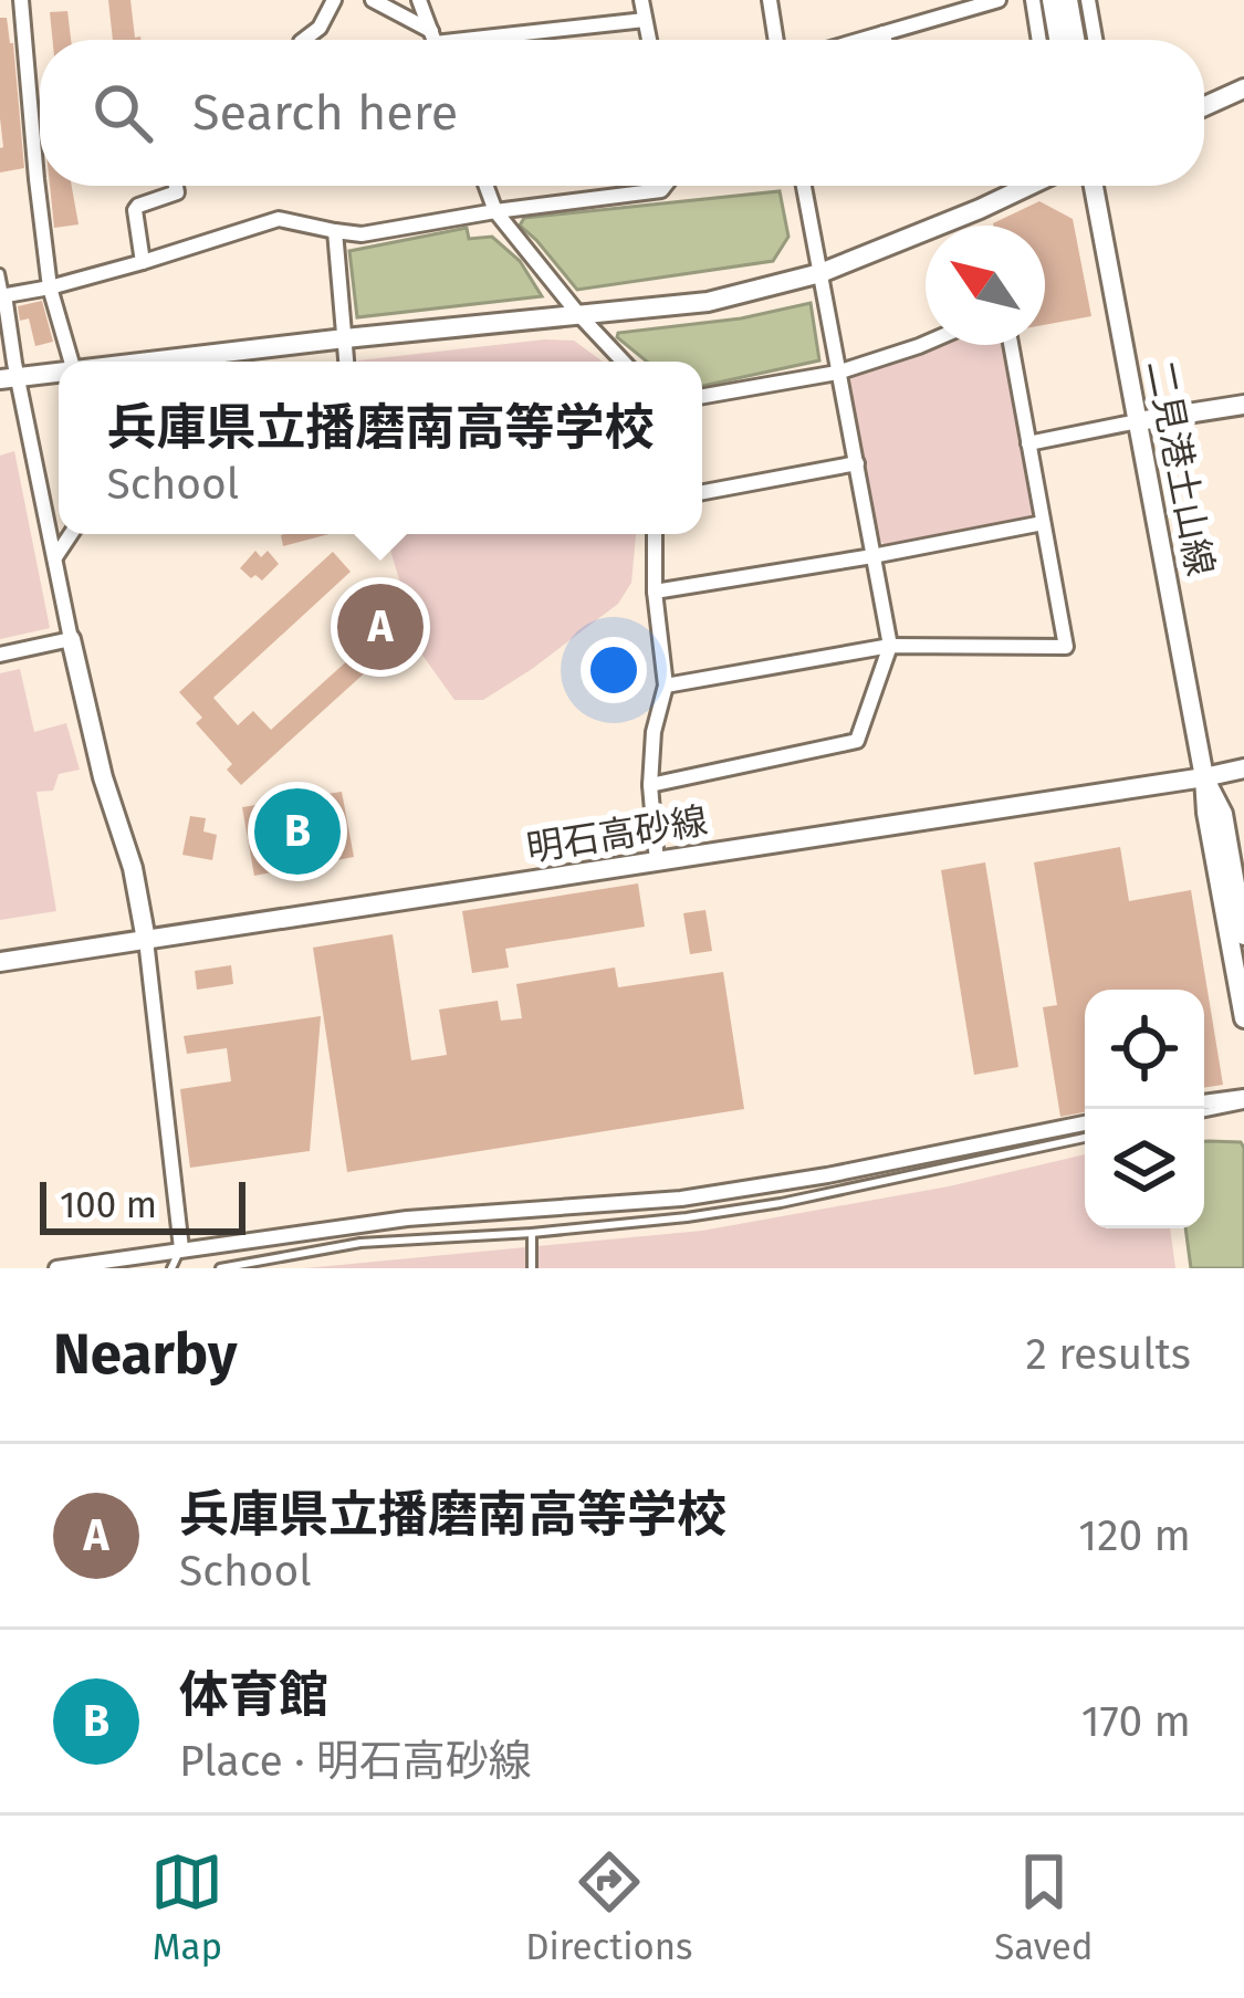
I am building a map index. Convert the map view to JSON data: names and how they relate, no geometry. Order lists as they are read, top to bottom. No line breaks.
{"streets":{"main road":["二見港土山線","明石高砂線"]},"crossings":[["二見港土山線","明石高砂線"]],"scale_bar":"100 m","north":"top left","page":{"search":"Search here","popup":["兵庫県立播磨南高等学校","School"],"pins":["A","B"],"scale":"100 m","heading":["Nearby","2 results"],"list":[{"mark":"A","name":"兵庫県立播磨南高等学校","note":"School","value":"120 m"},{"mark":"B","name":"体育館","note":"Place · 明石高砂線","value":"170 m"}],"nav":["Map","Directions","Saved"]}}
